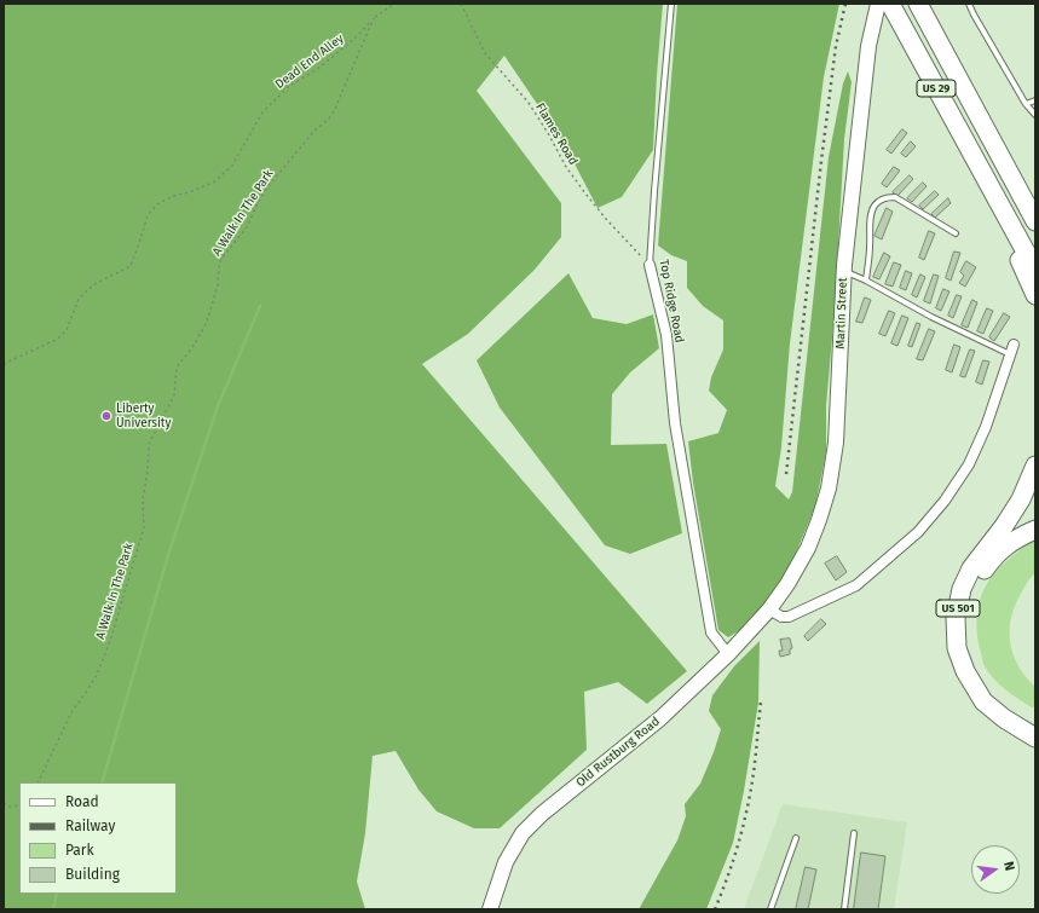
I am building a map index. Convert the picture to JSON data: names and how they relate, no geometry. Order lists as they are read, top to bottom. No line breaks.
{"streets":{"highway":["US 29","US 501"],"street":["Top Ridge Road","Martin Street","Old Rustburg Road"],"path":["Dead End Alley","Flames Road","A Walk In The Park"]},"crossings":[["Dead End Alley","A Walk In The Park"],["Flames Road","Top Ridge Road"],["Top Ridge Road","Old Rustburg Road"],["Martin Street","Old Rustburg Road"]],"places":["Liberty University"],"legend":["Road","Railway","Park","Building"],"north":"right"}
